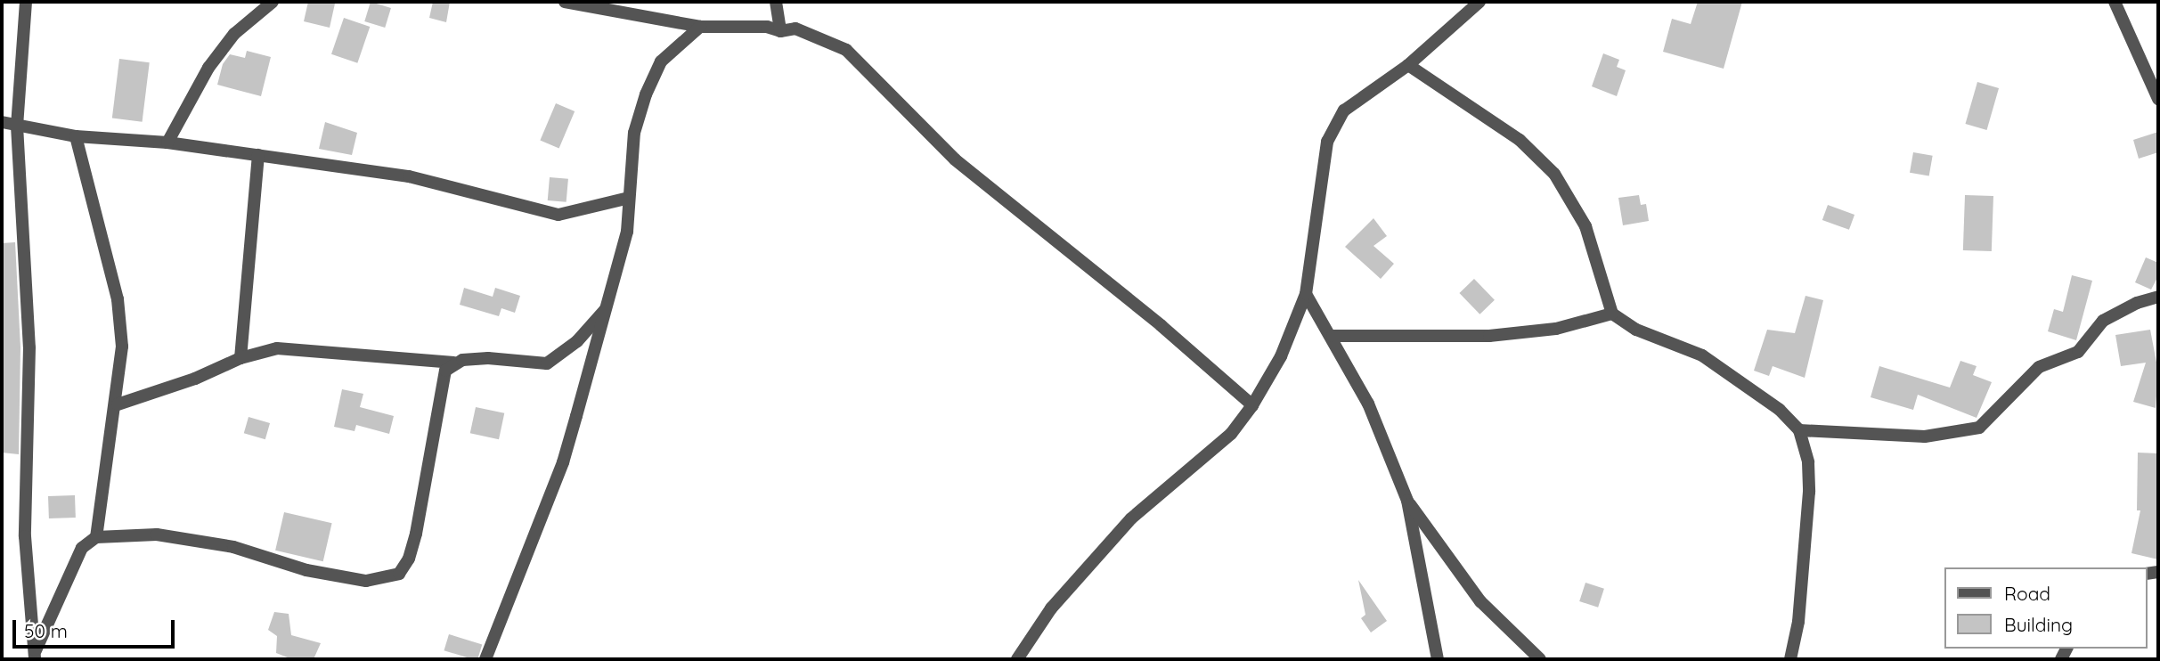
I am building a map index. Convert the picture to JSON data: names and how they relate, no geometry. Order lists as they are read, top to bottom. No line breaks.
{"legend":["Road","Building"],"scale_bar":"50 m"}
